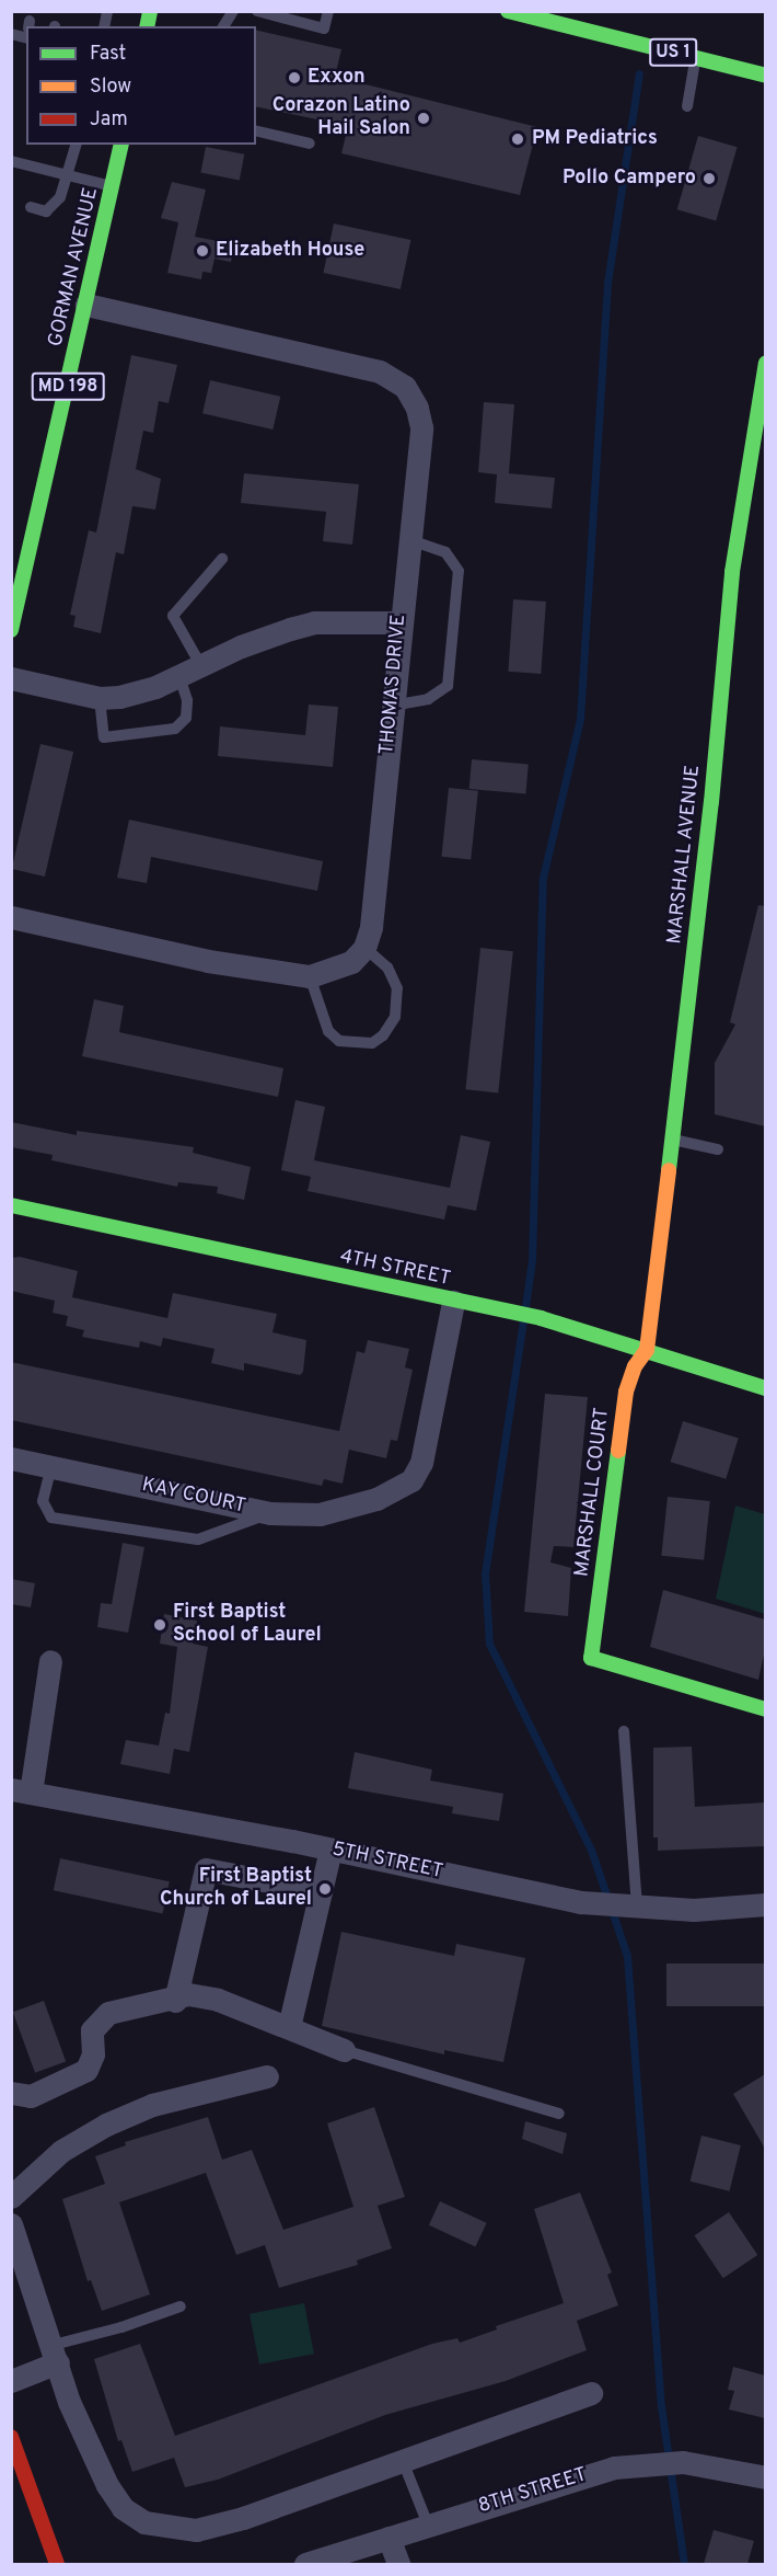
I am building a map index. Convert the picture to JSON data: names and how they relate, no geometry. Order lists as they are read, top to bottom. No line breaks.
{"streets":{"street":["US 1","GORMAN AVENUE","MD 198","THOMAS DRIVE","MARSHALL AVENUE","4TH STREET","MARSHALL COURT","KAY COURT","5TH STREET","8TH STREET"]},"crossings":[["GORMAN AVENUE","THOMAS DRIVE"],["MARSHALL AVENUE","4TH STREET"],["MARSHALL AVENUE","MARSHALL COURT"],["4TH STREET","MARSHALL COURT"],["4TH STREET","KAY COURT"]],"places":["Exxon","Corazon Latino Hail Salon","PM Pediatrics","Pollo Campero","Elizabeth House","First Baptist School of Laurel","First Baptist Church of Laurel"],"legend":["Fast","Slow","Jam"]}
